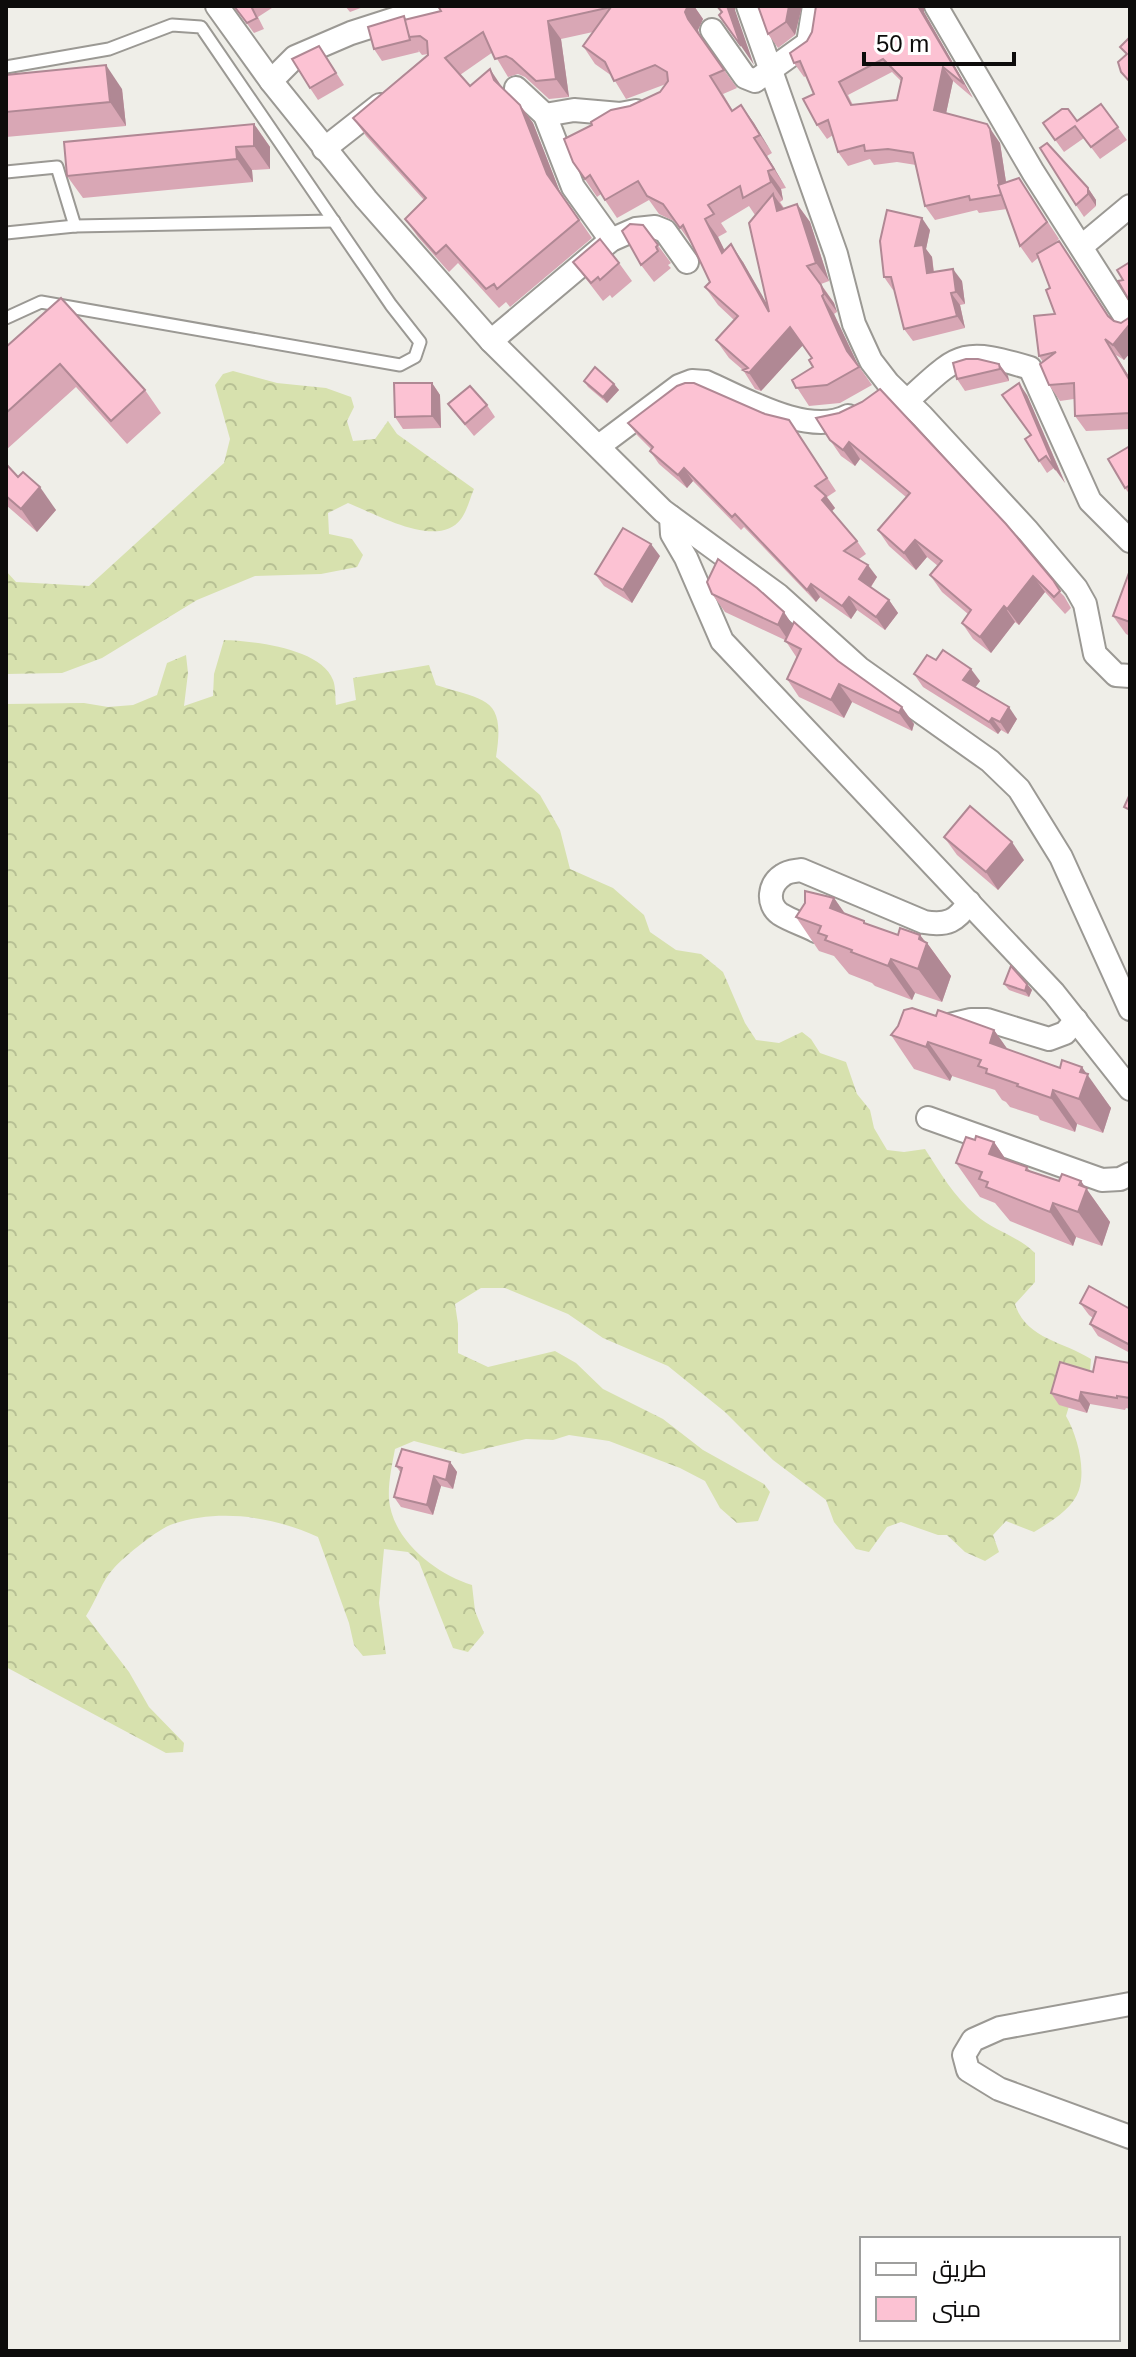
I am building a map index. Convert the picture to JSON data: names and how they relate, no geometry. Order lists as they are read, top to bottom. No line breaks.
{"legend":["طريق","مبنى"],"scale_bar":"50 m"}
